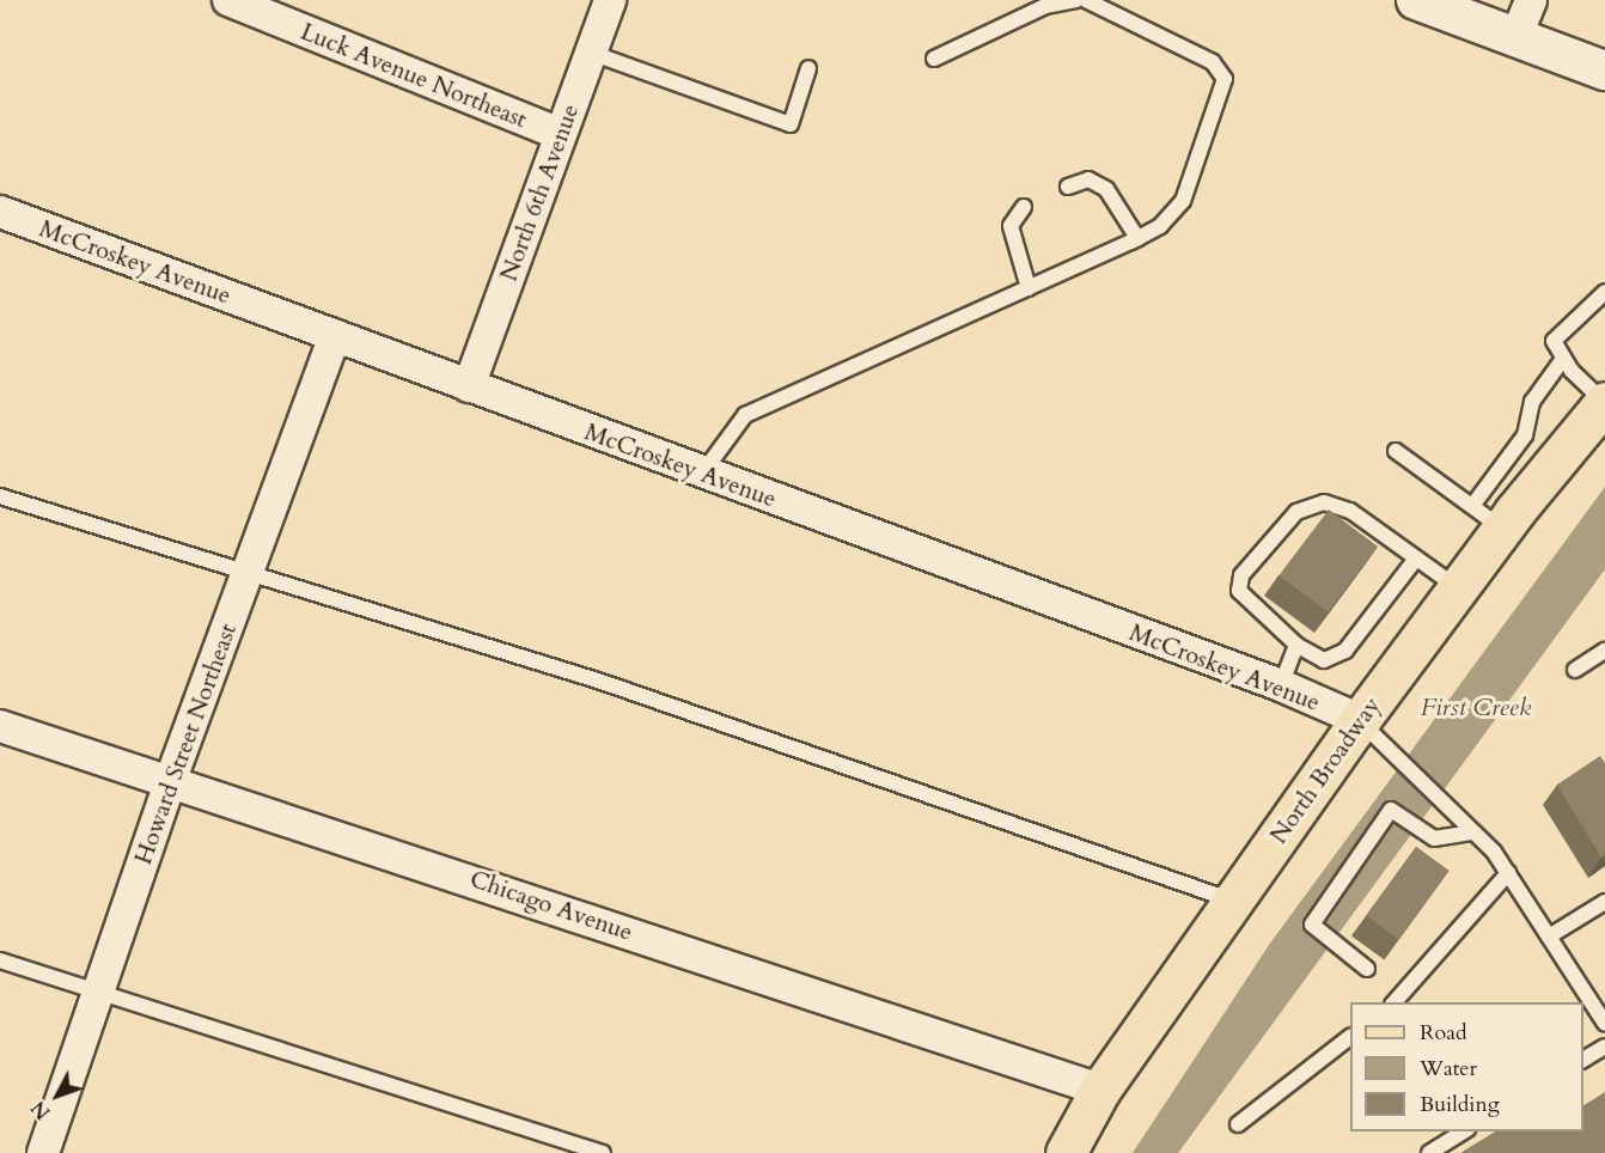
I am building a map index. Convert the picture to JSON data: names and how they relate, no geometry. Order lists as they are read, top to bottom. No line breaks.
{"streets":{"main road":["North Broadway"],"street":["Luck Avenue Northeast","North 6th Avenue","McCroskey Avenue","Howard Street Northeast","Chicago Avenue"]},"crossings":[["Luck Avenue Northeast","North 6th Avenue"],["North 6th Avenue","McCroskey Avenue"],["McCroskey Avenue","Howard Street Northeast"],["McCroskey Avenue","North Broadway"],["Howard Street Northeast","Chicago Avenue"],["North Broadway","Chicago Avenue"]],"water":["First Creek"],"legend":["Road","Water","Building"],"north":"bottom left"}
